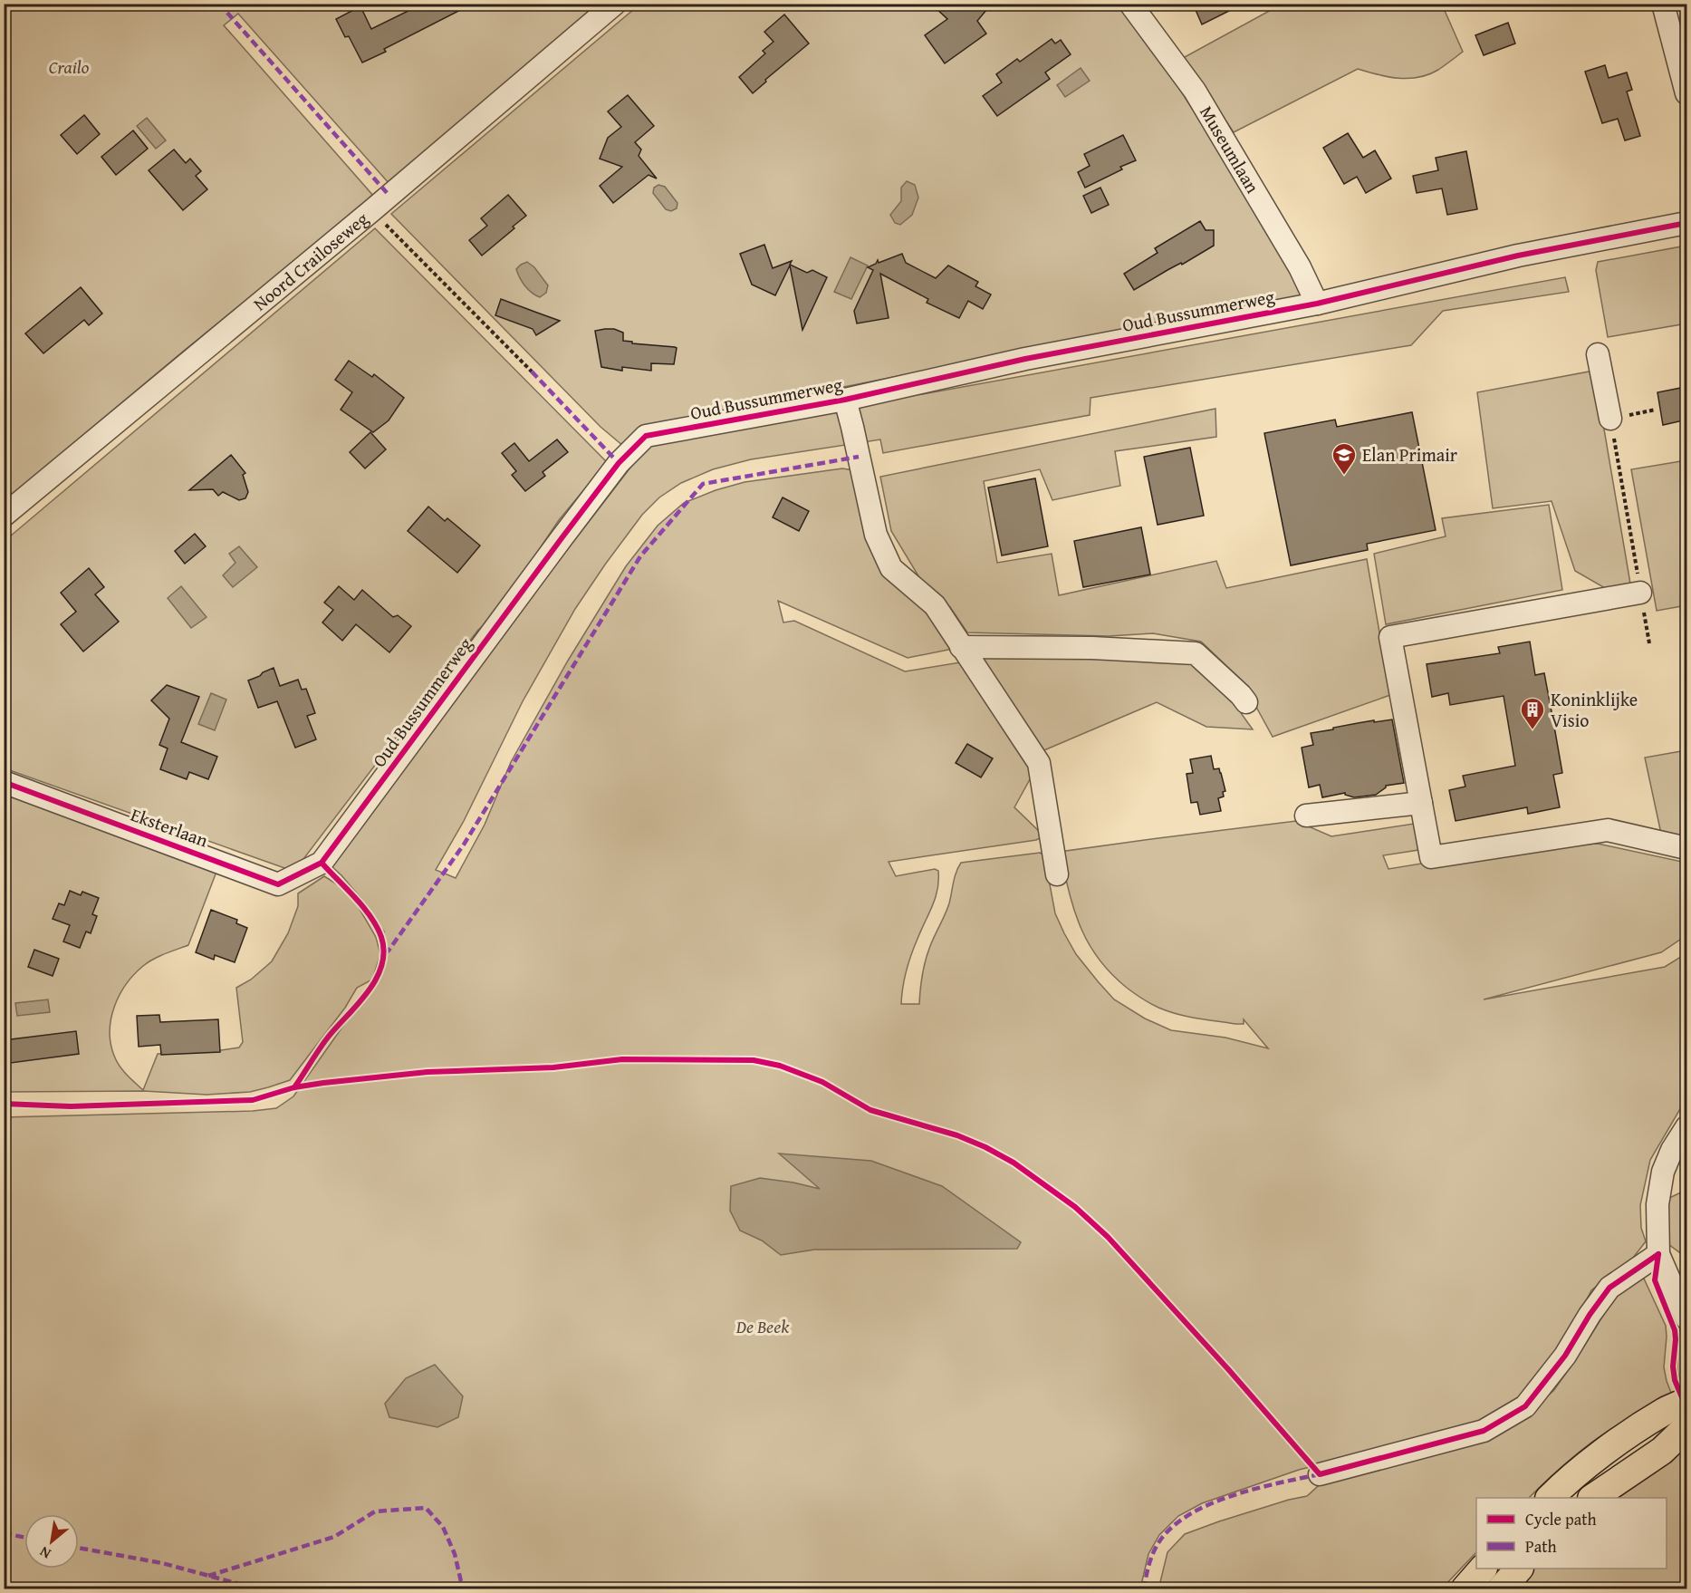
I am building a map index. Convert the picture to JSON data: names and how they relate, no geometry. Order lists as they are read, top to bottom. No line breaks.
{"streets":{"street":["Museumlaan","Noord Crailoseweg","Oud Bussummerweg","Eksterlaan"]},"crossings":[["Museumlaan","Oud Bussummerweg"],["Oud Bussummerweg","Eksterlaan"]],"parks":["Crailo","De Beek"],"places":{"school or university":["Elan Primair"],"building":["Koninklijke Visio"]},"legend":["Cycle path","Path"],"north":"bottom left"}
